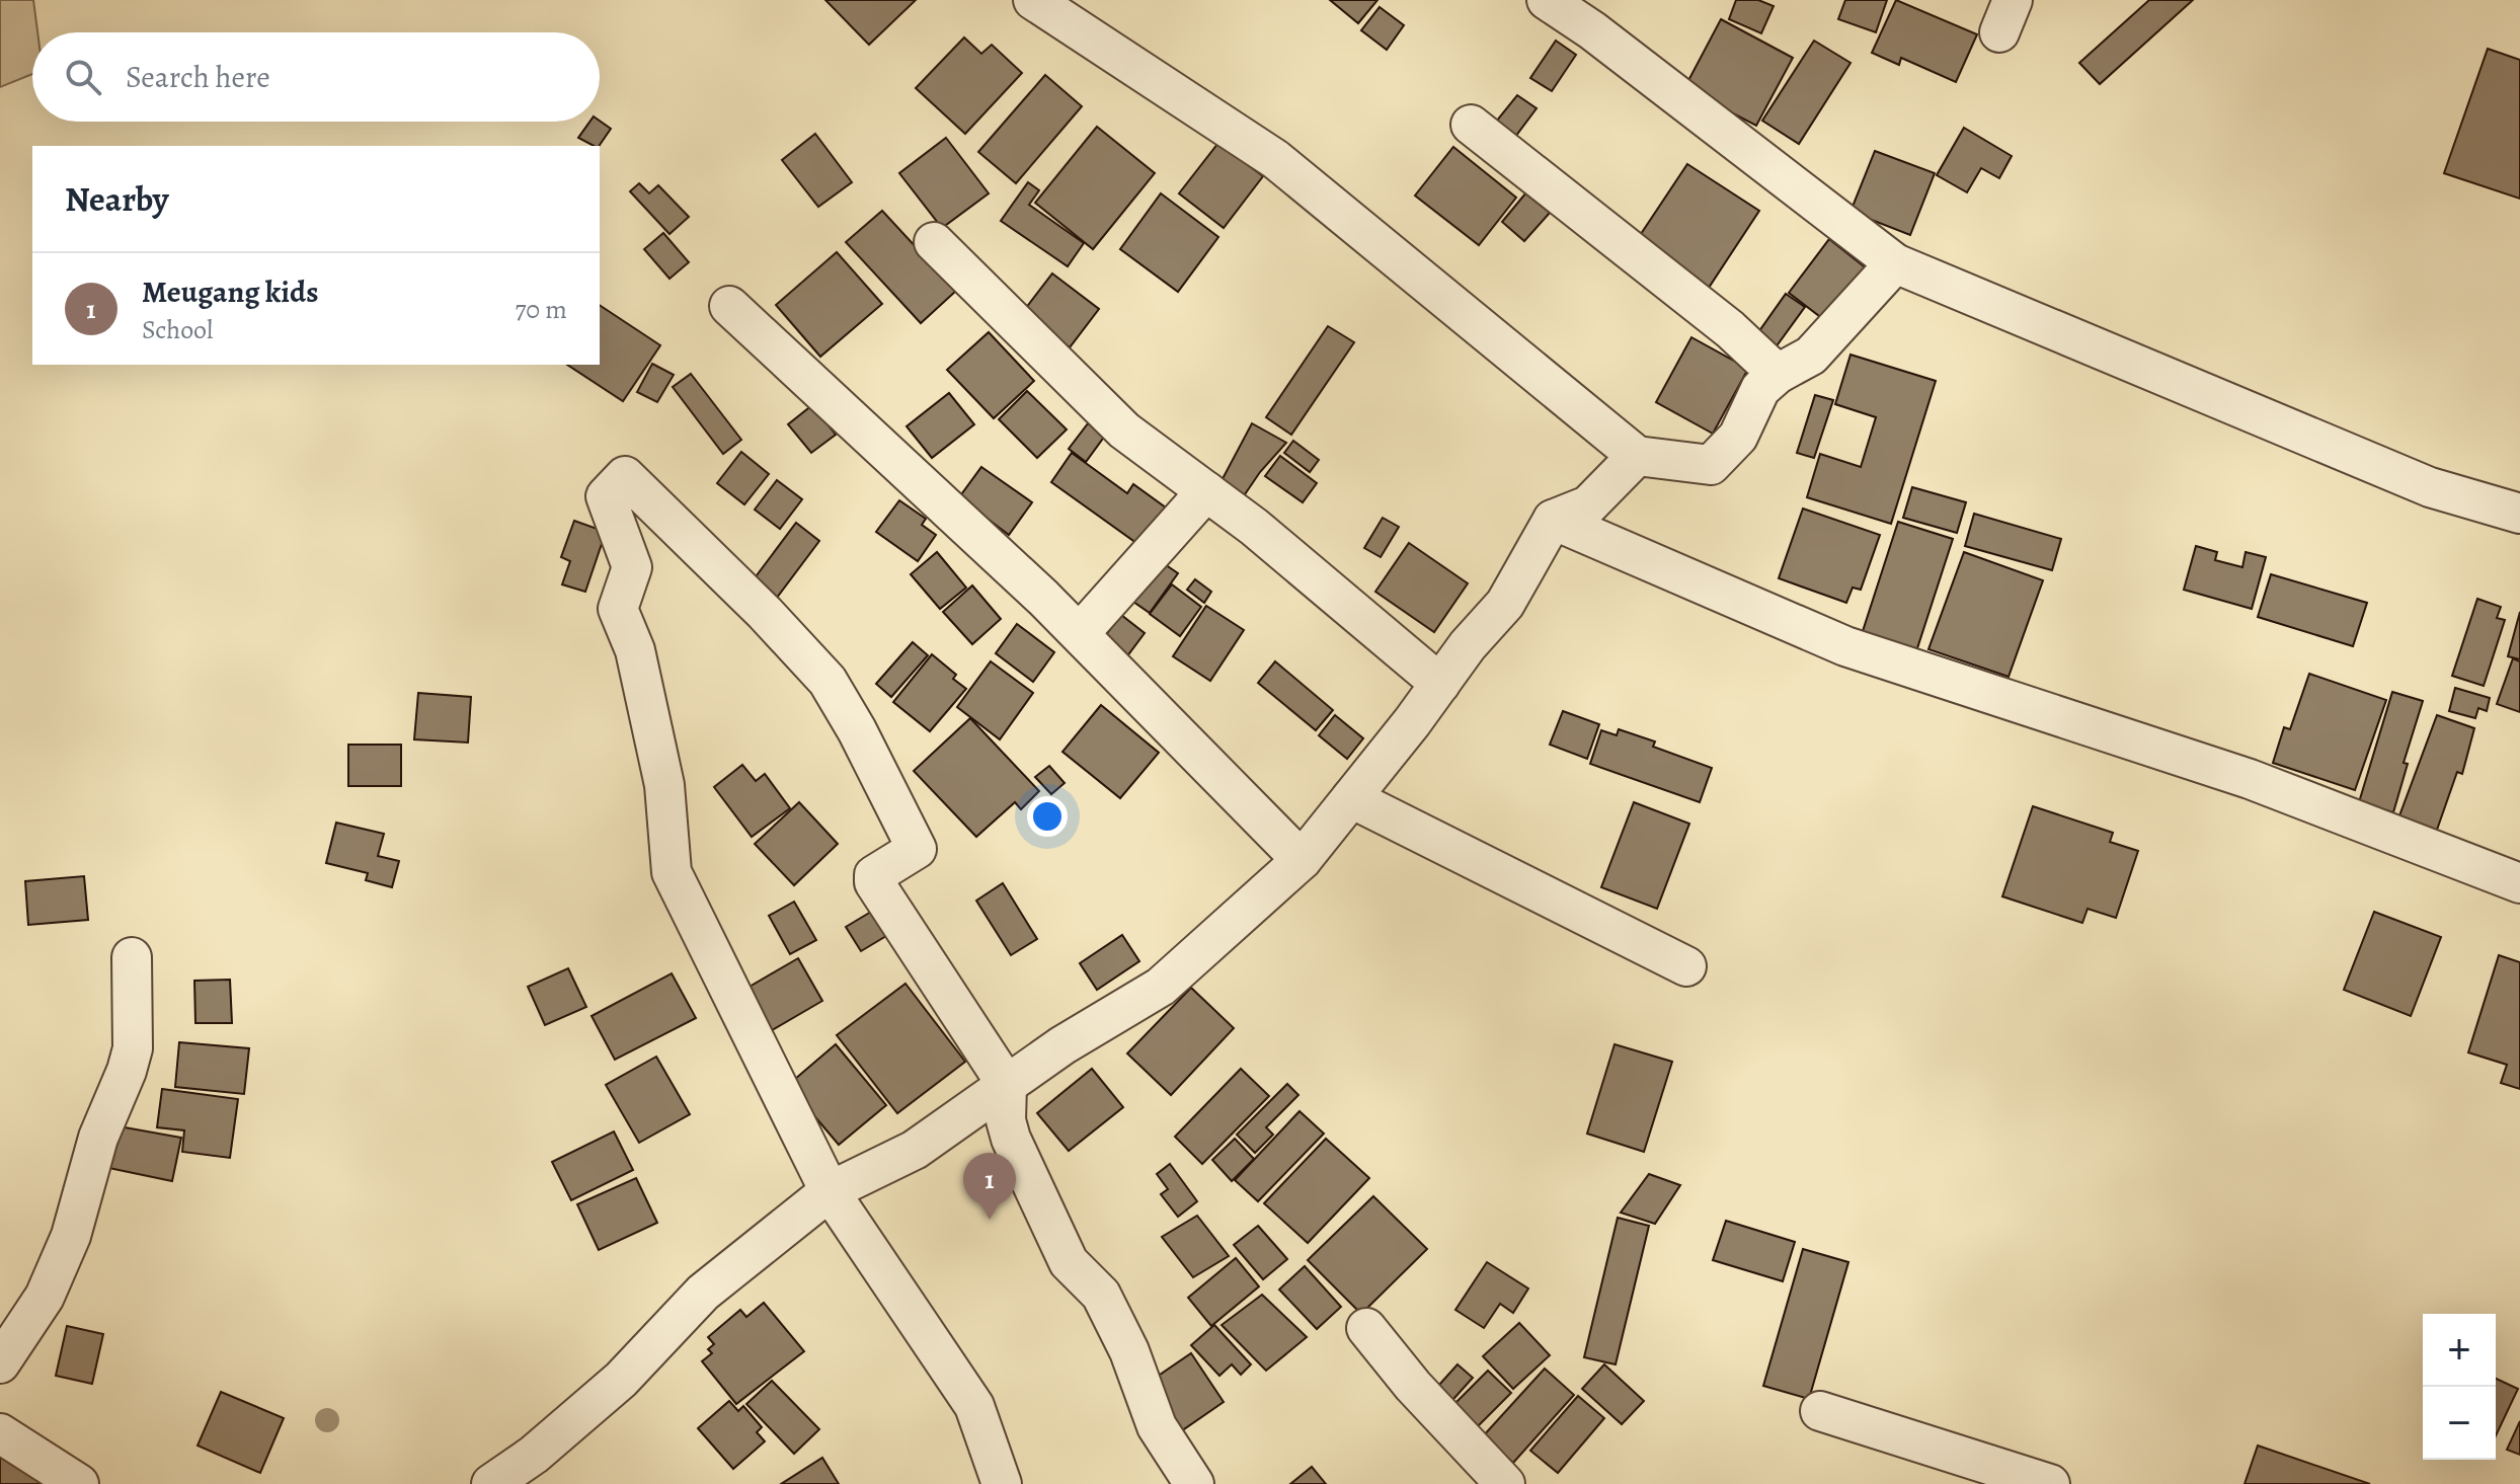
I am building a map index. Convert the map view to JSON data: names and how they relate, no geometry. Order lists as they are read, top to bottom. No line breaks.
{"page":{"search":"Search here","heading":"Nearby","list":[{"mark":"1","name":"Meugang kids","note":"School","value":"70 m"}],"pins":"1","map_buttons":["+","−"]}}
